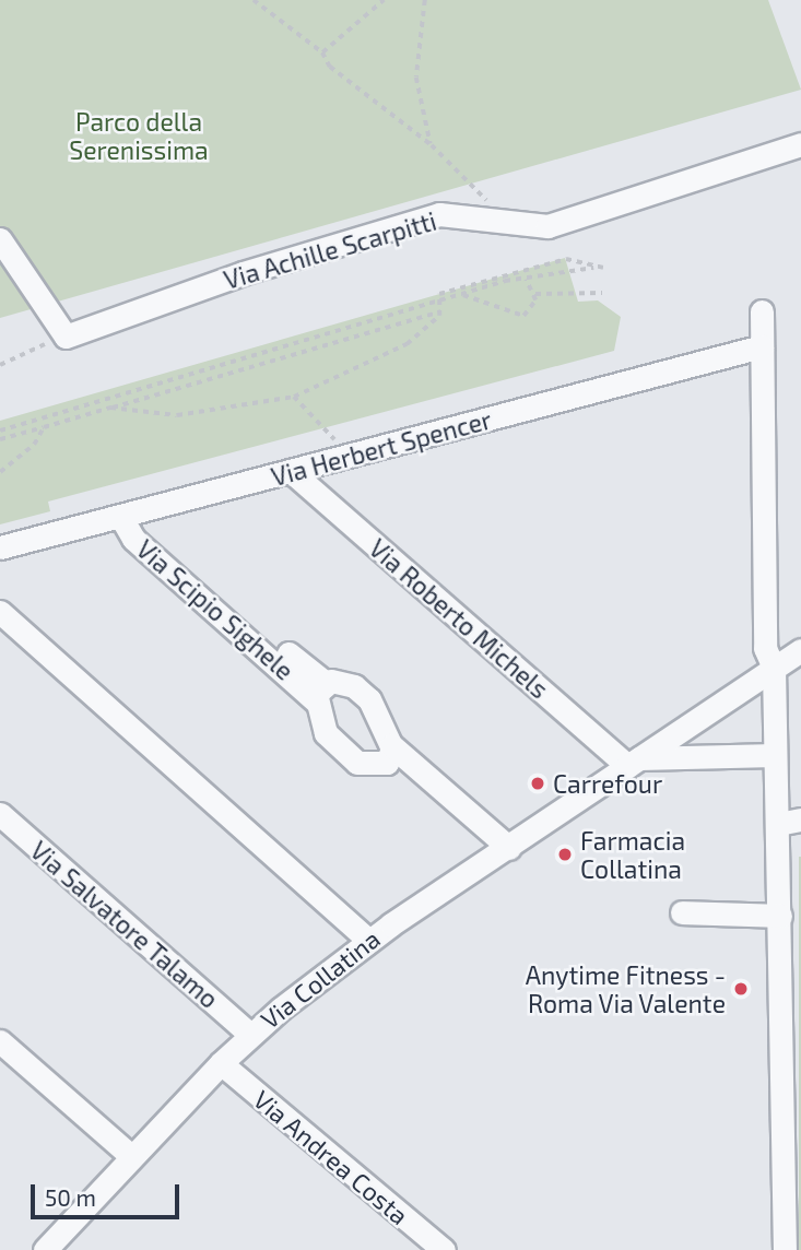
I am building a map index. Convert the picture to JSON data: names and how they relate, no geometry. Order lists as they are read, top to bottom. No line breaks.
{"streets":{"street":["Via Achille Scarpitti","Via Herbert Spencer","Via Scipio Sighele","Via Roberto Michels","Via Salvatore Talamo","Via Collatina","Via Andrea Costa"]},"crossings":[["Via Herbert Spencer","Via Scipio Sighele"],["Via Herbert Spencer","Via Roberto Michels"],["Via Scipio Sighele","Via Collatina"],["Via Roberto Michels","Via Collatina"],["Via Salvatore Talamo","Via Collatina"],["Via Collatina","Via Andrea Costa"]],"parks":["Parco della Serenissima"],"places":["Carrefour","Farmacia Collatina","Anytime Fitness - Roma Via Valente"],"scale_bar":"50 m"}
